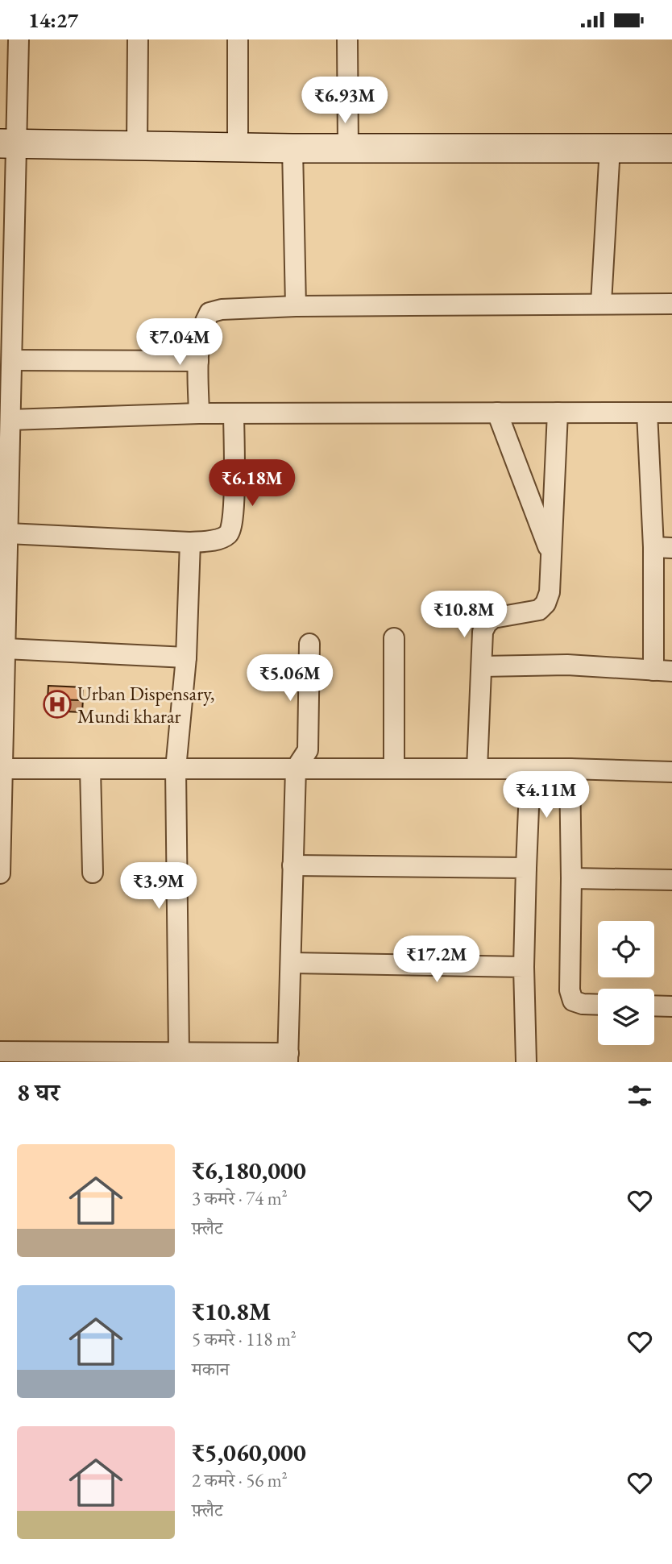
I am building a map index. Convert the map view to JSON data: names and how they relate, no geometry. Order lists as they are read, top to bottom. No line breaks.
{"places":{"hospital":["Urban Dispensary, Mundi kharar"]},"page":{"status":"14:27","price":["₹6.93M","₹7.04M","₹6.18M","₹10.8M","₹5.06M","₹4.11M","₹3.9M","₹17.2M"],"heading":"8 घर","list":[{"name":"₹6,180,000","note":"3 कमरे · 74 m² · फ़्लैट"},{"name":"₹10.8M","note":"5 कमरे · 118 m² · मकान"},{"name":"₹5,060,000","note":"2 कमरे · 56 m² · फ़्लैट"}]}}
